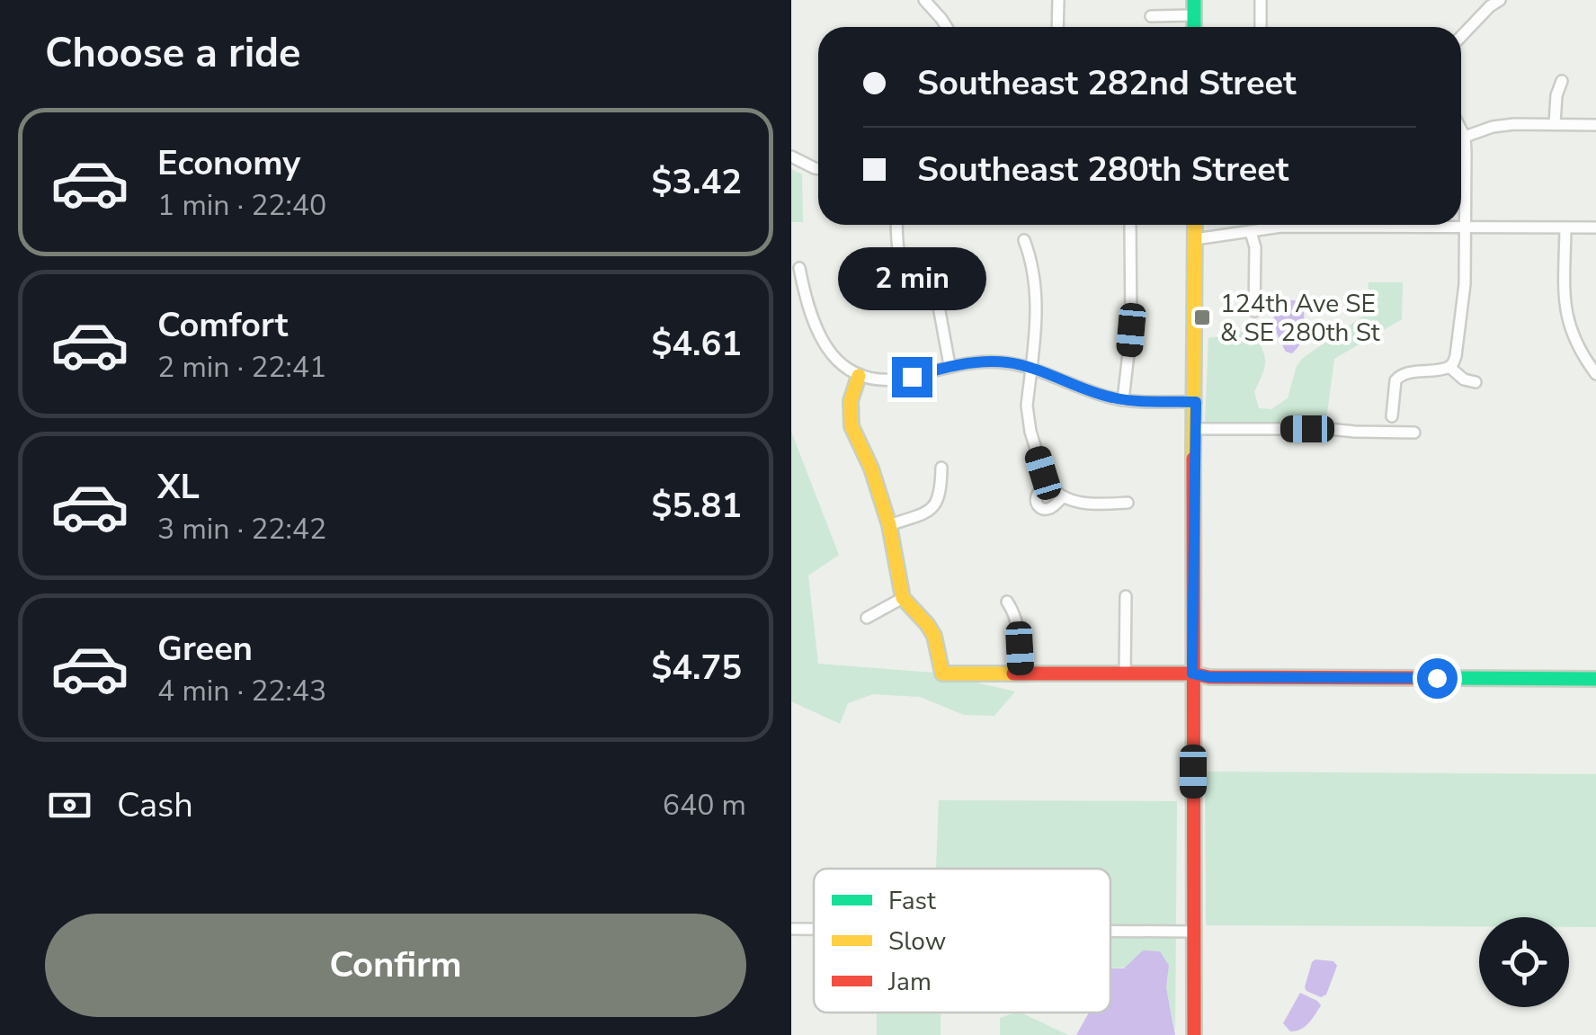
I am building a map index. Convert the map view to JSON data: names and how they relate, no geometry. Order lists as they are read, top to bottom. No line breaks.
{"places":{"transit":["124th Ave SE & SE 280th St"]},"legend":["Fast","Slow","Jam"],"page":{"heading":"Choose a ride","banner":["Southeast 282nd Street","Southeast 280th Street"],"list":[{"name":"Economy","note":"1 min · 22:40","value":"$3.42"},{"name":"Comfort","note":"2 min · 22:41","value":"$4.61"},{"name":"XL","note":"3 min · 22:42","value":"$5.81"},{"name":"Green","note":"4 min · 22:43","value":"$4.75"}],"bubble":"2 min","pay":["Cash","640 m"],"buttons":"Confirm"}}
